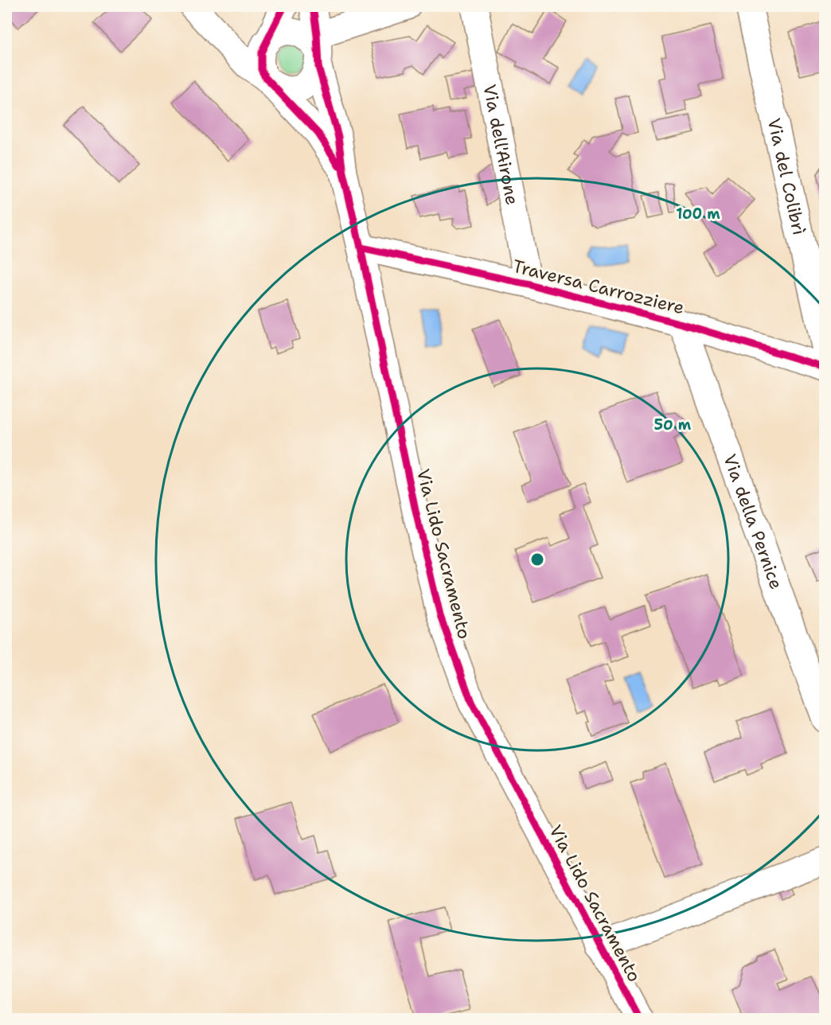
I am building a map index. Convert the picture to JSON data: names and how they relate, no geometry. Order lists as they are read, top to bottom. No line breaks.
{"streets":{"street":["Via dell'Airone","Via del Colibrì","Traversa Carrozziere","Via della Pernice","Via Lido Sacramento"]},"crossings":[["Via dell'Airone","Traversa Carrozziere"],["Traversa Carrozziere","Via della Pernice"],["Traversa Carrozziere","Via Lido Sacramento"]],"rings":["100 m","50 m"]}
